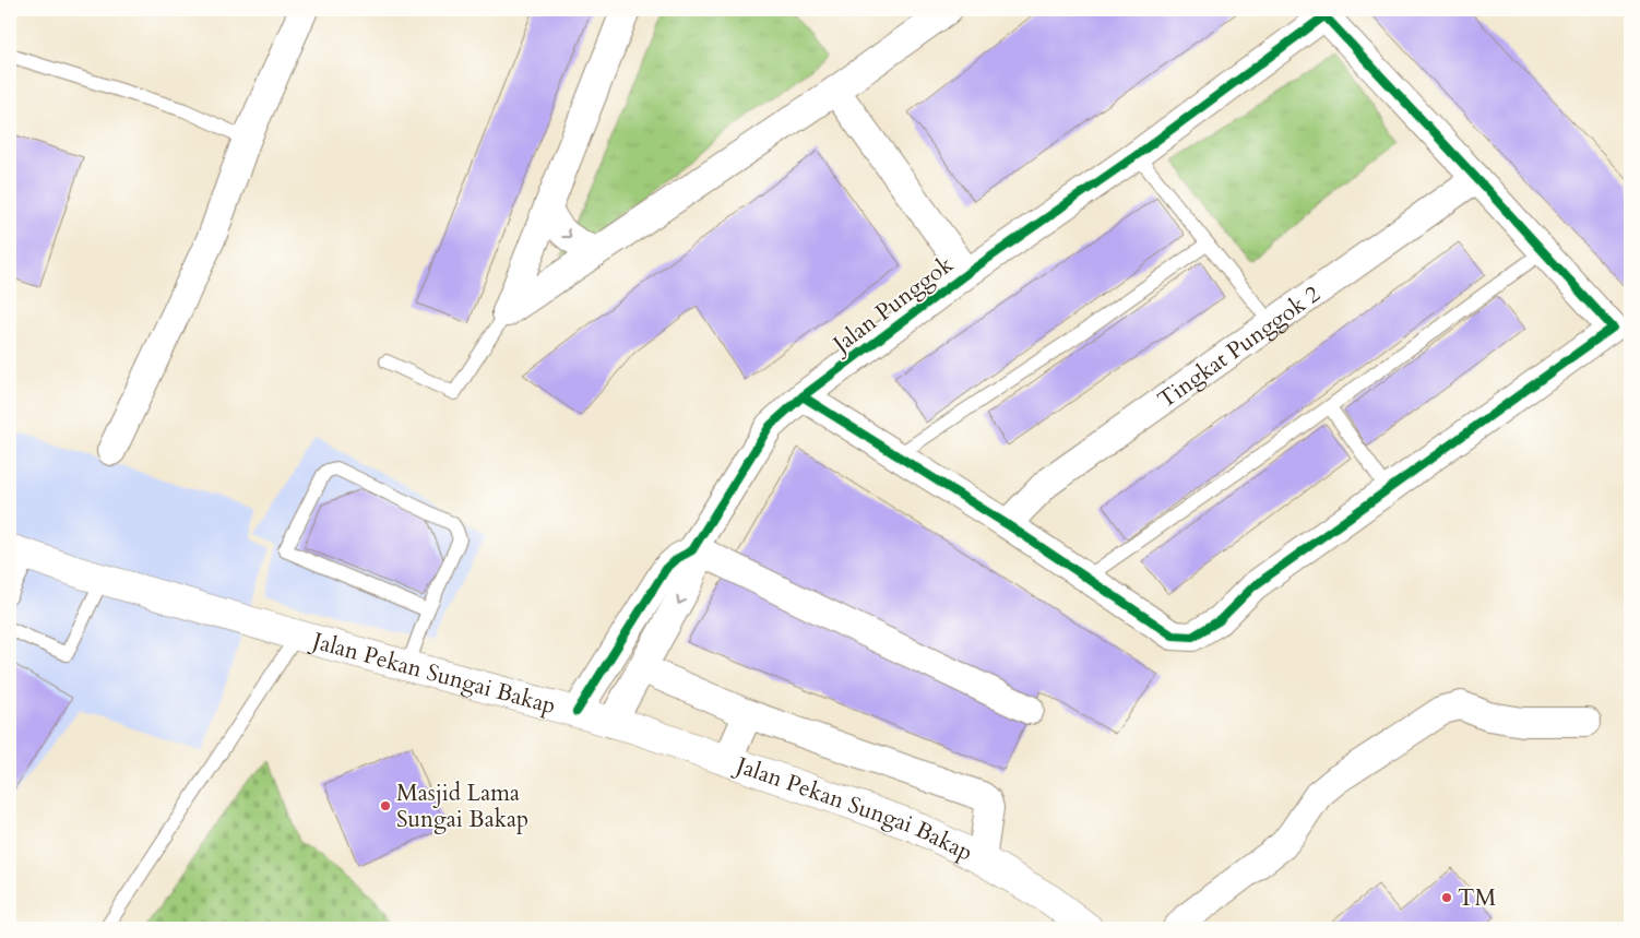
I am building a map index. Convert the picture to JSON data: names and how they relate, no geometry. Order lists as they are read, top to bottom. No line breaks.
{"streets":{"main road":["Jalan Pekan Sungai Bakap"],"street":["Jalan Punggok","Tingkat Punggok 2"]},"crossings":[["Jalan Punggok","Jalan Pekan Sungai Bakap"]],"places":["Masjid Lama Sungai Bakap","TM"]}
